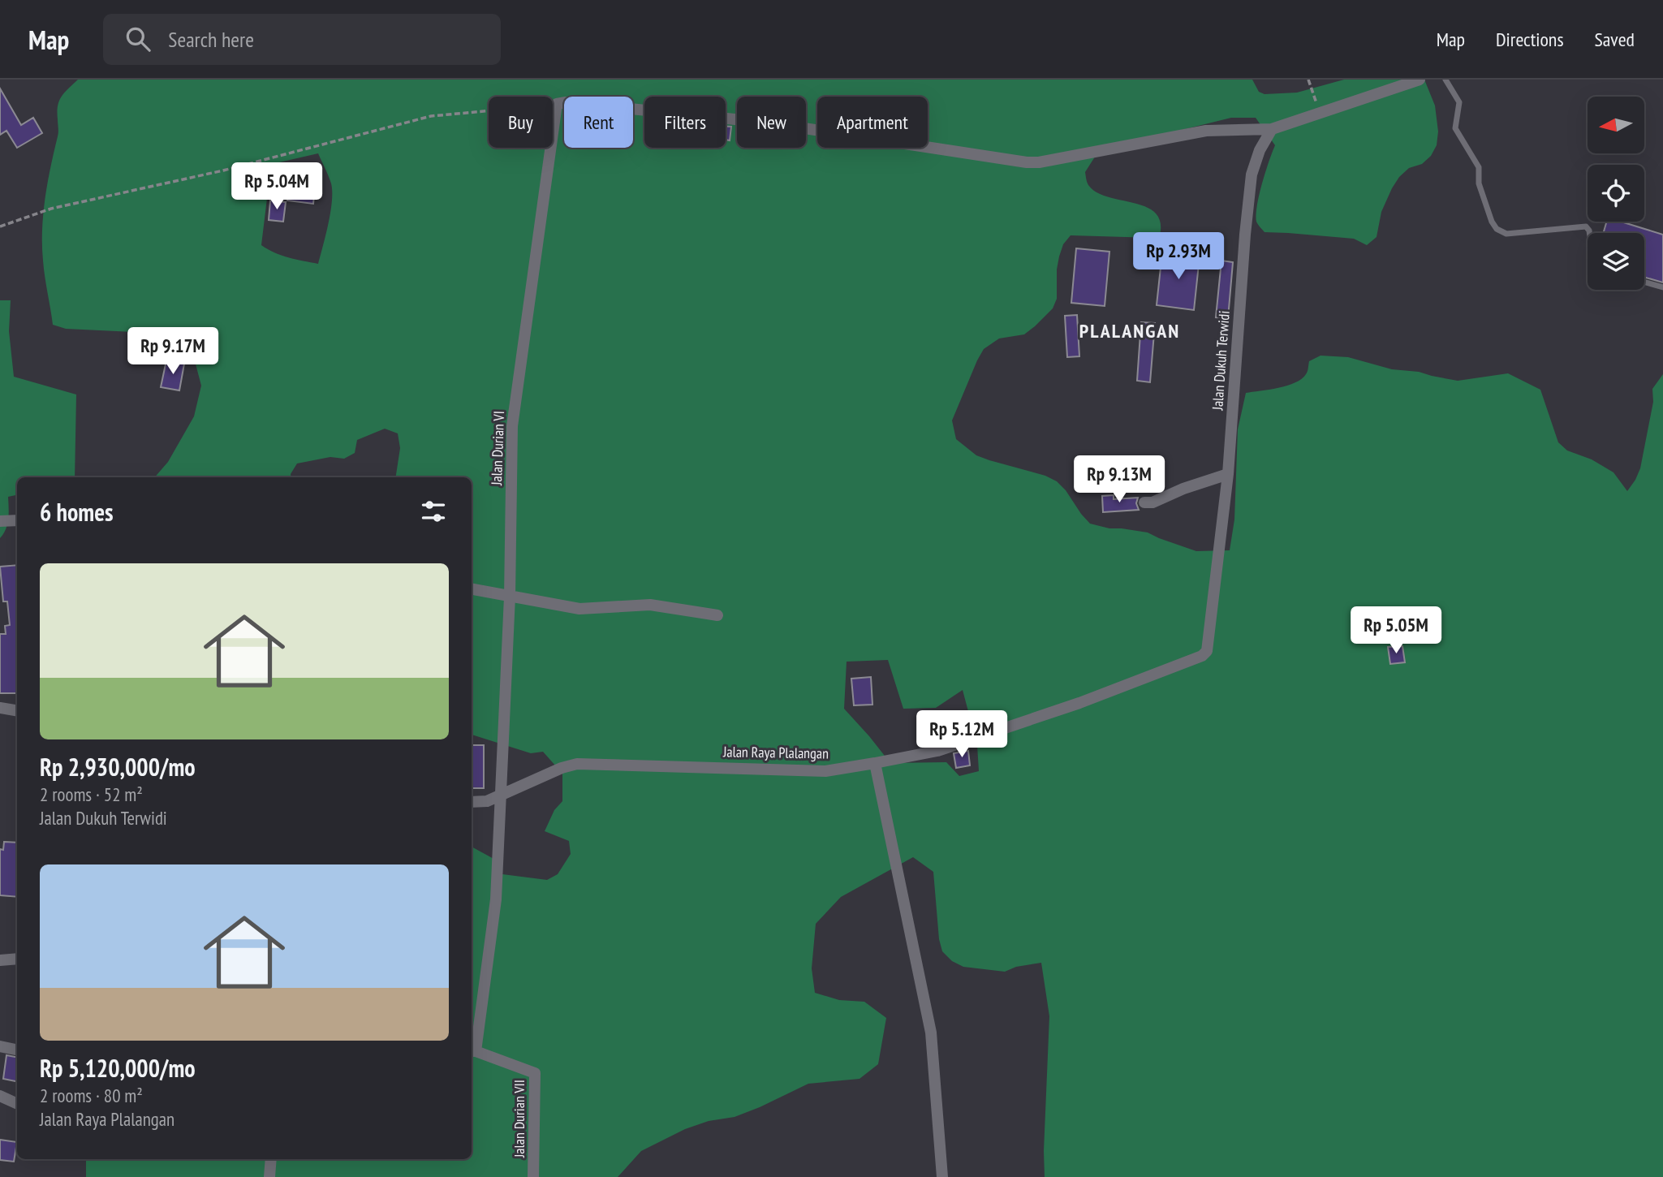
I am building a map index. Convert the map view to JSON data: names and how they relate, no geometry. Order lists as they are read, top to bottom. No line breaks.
{"streets":{"street":["Jalan Dukuh Terwidi","Jalan Durian VI","Jalan Raya Plalangan","Jalan Durian VII"]},"crossings":[["Jalan Dukuh Terwidi","Jalan Raya Plalangan"],["Jalan Durian VI","Jalan Raya Plalangan"],["Jalan Durian VI","Jalan Durian VII"],["Jalan Raya Plalangan","Jalan Durian VII"]],"districts":["PLALANGAN"],"north":"left","page":{"header":"Map","search":"Search here","nav":["Map","Directions","Saved"],"chip":["Buy","Rent","Filters","New","Apartment"],"price":["Rp 5.04M","Rp 2.93M","Rp 9.17M","Rp 9.13M","Rp 5.05M","Rp 5.12M"],"heading":"6 homes","list":[{"name":"Rp 2,930,000/mo","note":"2 rooms · 52 m² · Jalan Dukuh Terwidi"},{"name":"Rp 5,120,000/mo","note":"2 rooms · 80 m² · Jalan Raya Plalangan"}]}}
